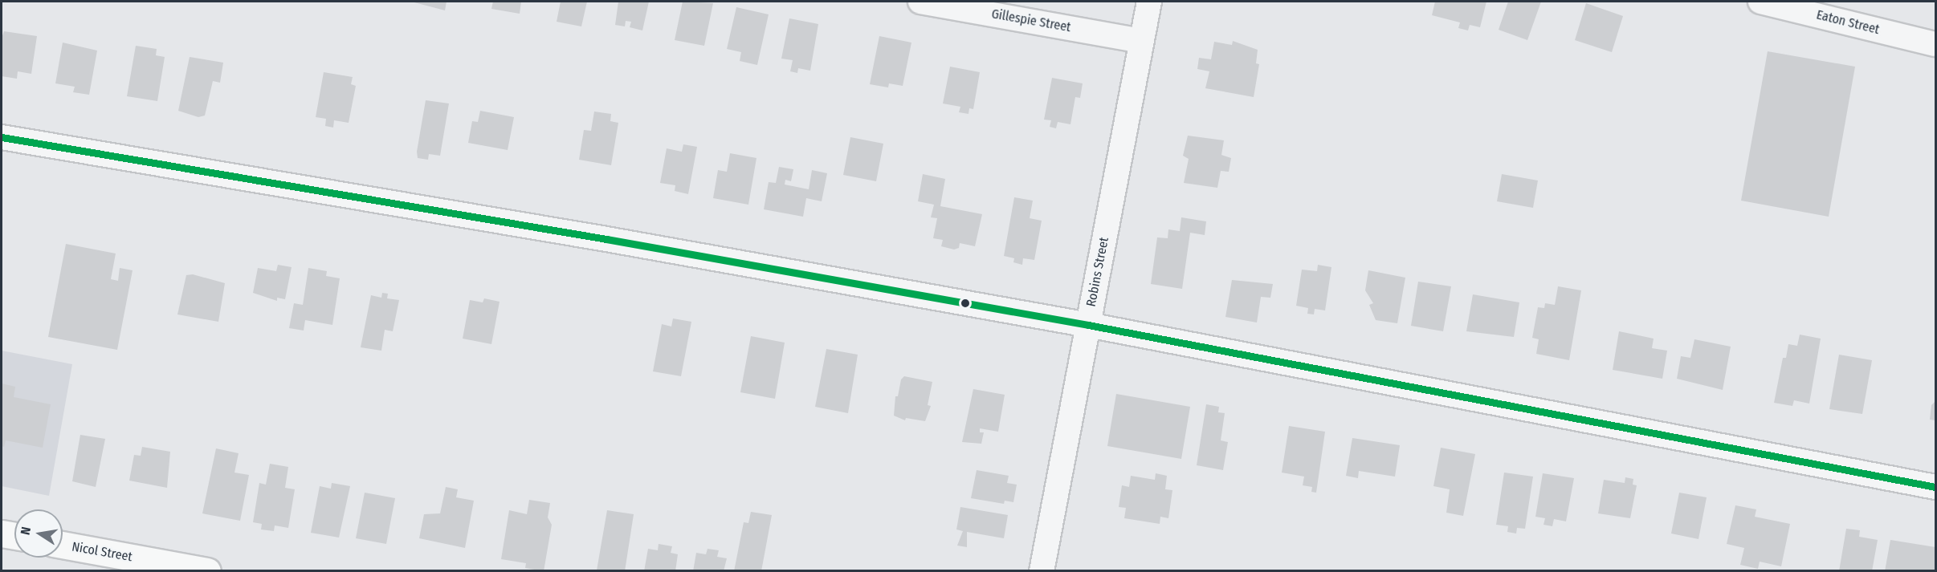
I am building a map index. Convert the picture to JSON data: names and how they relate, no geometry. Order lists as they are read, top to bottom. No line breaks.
{"streets":{"highway":["Nicol Street"],"street":["Gillespie Street","Eaton Street","Robins Street"]},"crossings":[["Gillespie Street","Robins Street"]],"north":"left"}
